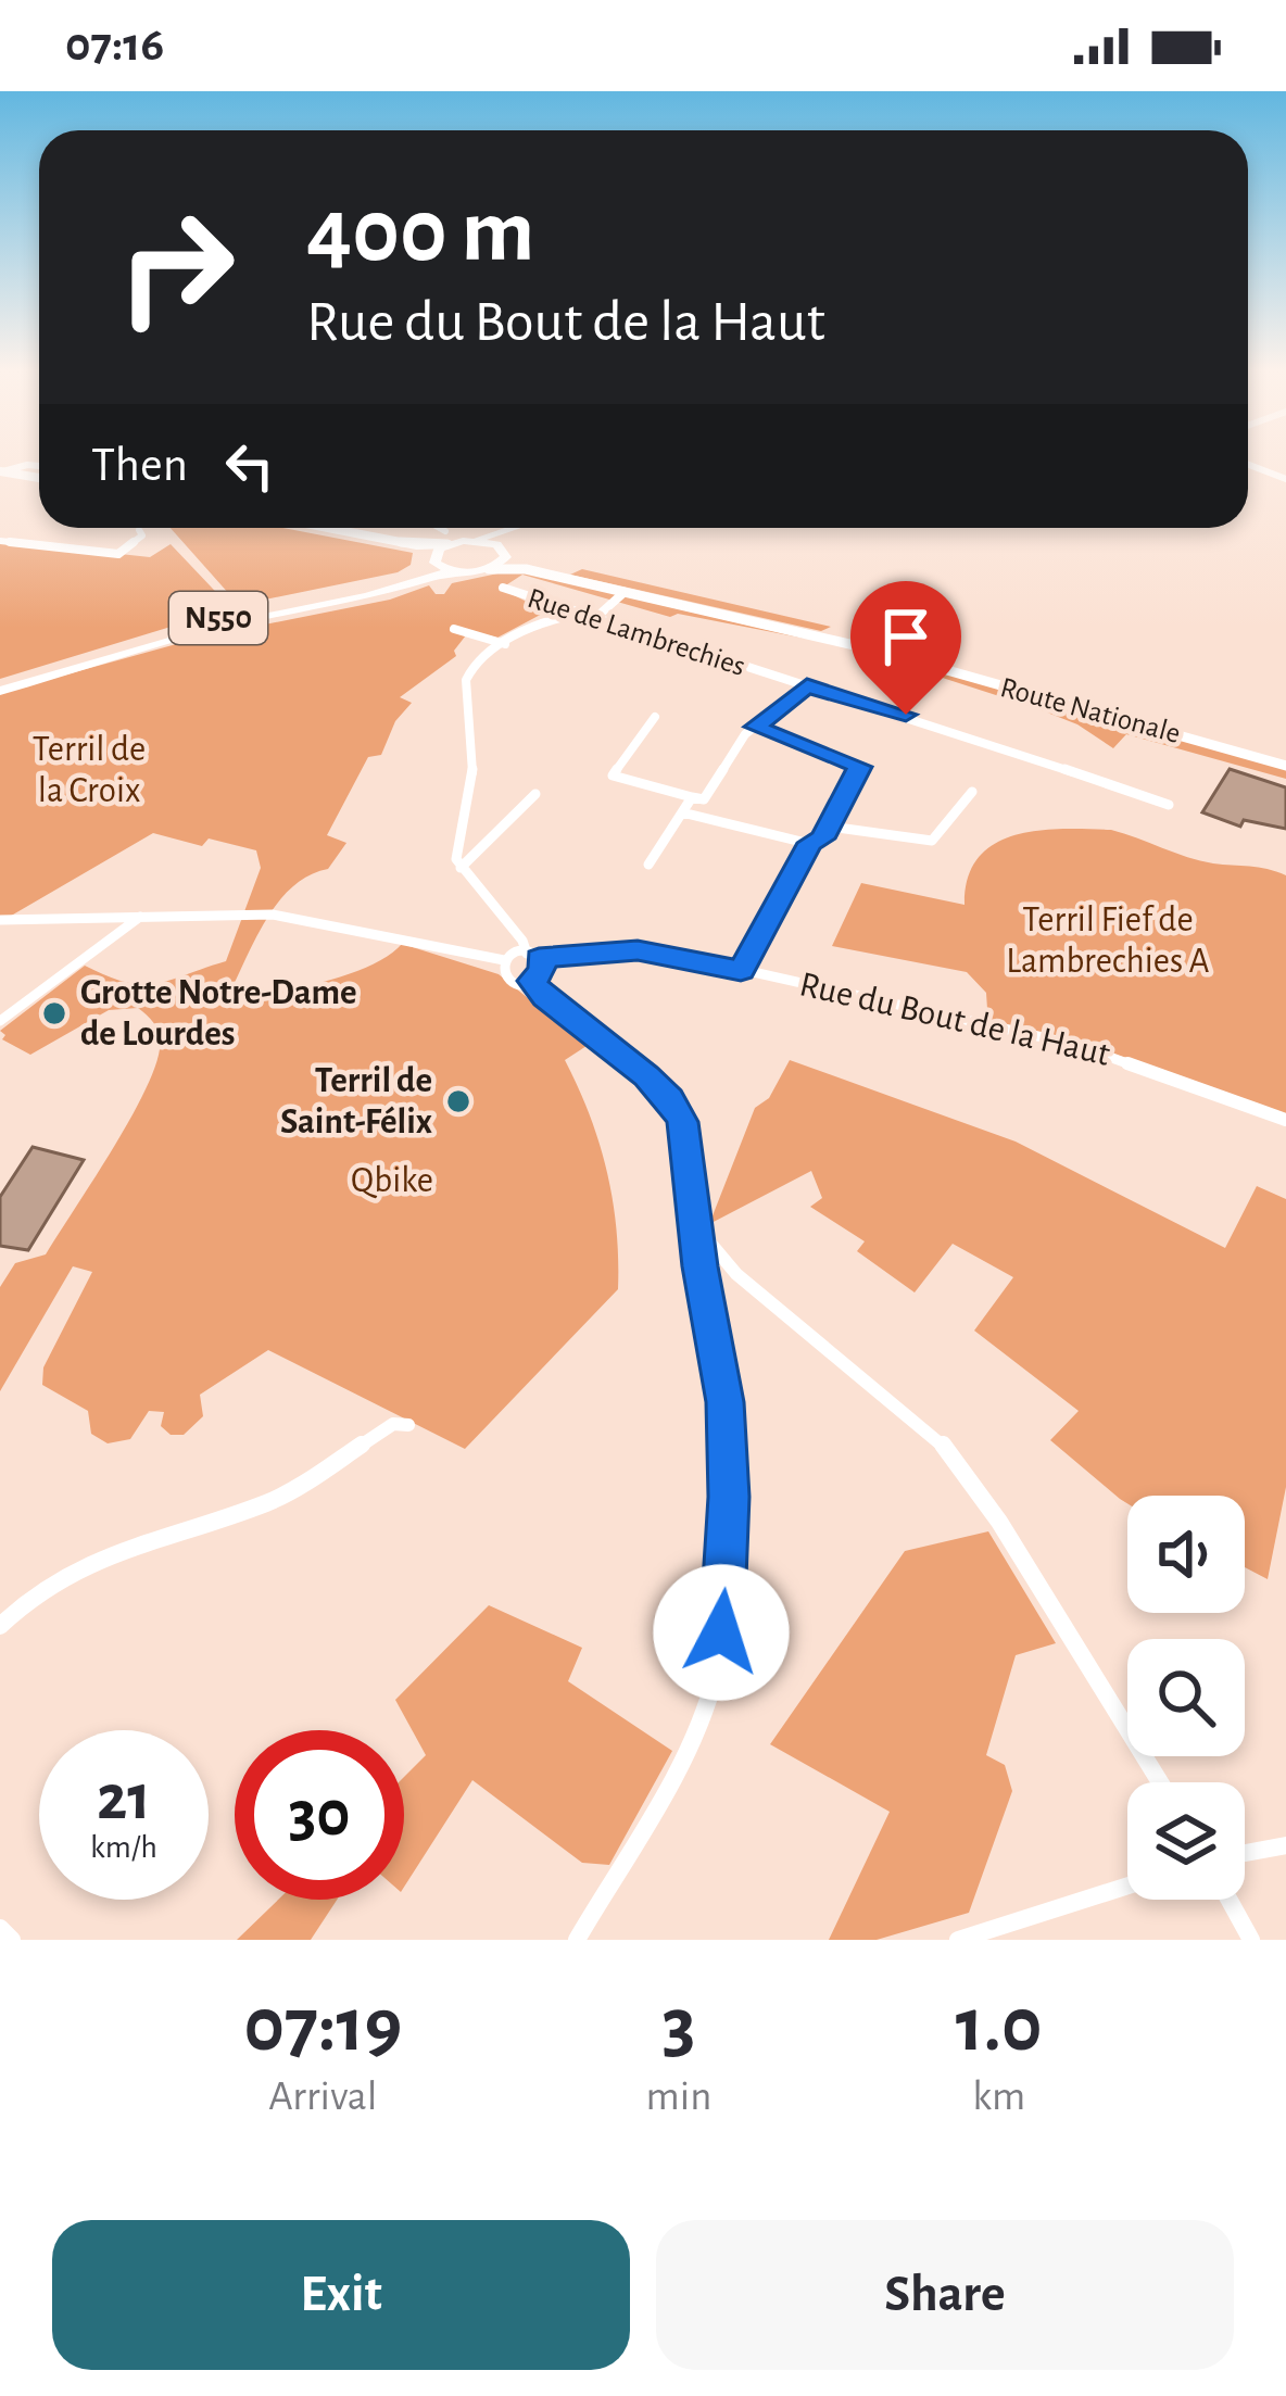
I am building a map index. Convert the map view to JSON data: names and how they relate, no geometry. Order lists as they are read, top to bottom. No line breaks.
{"streets":{"highway":["N550"],"main road":["Route Nationale"],"street":["Rue de Lambrechies","Rue du Bout de la Haut"]},"parks":["Terril de la Croix","Terril Fief de Lambrechies A","Qbike"],"places":["Grotte Notre-Dame de Lourdes","Terril de Saint-Félix"],"page":{"status":"07:16","turn":["400 m","Rue du Bout de la Haut"],"then":"Then","speed":"21 km/h","limit":"30","eta":["07:19","Arrival","3","min","1.0","km"],"buttons":["Exit","Share"]}}
